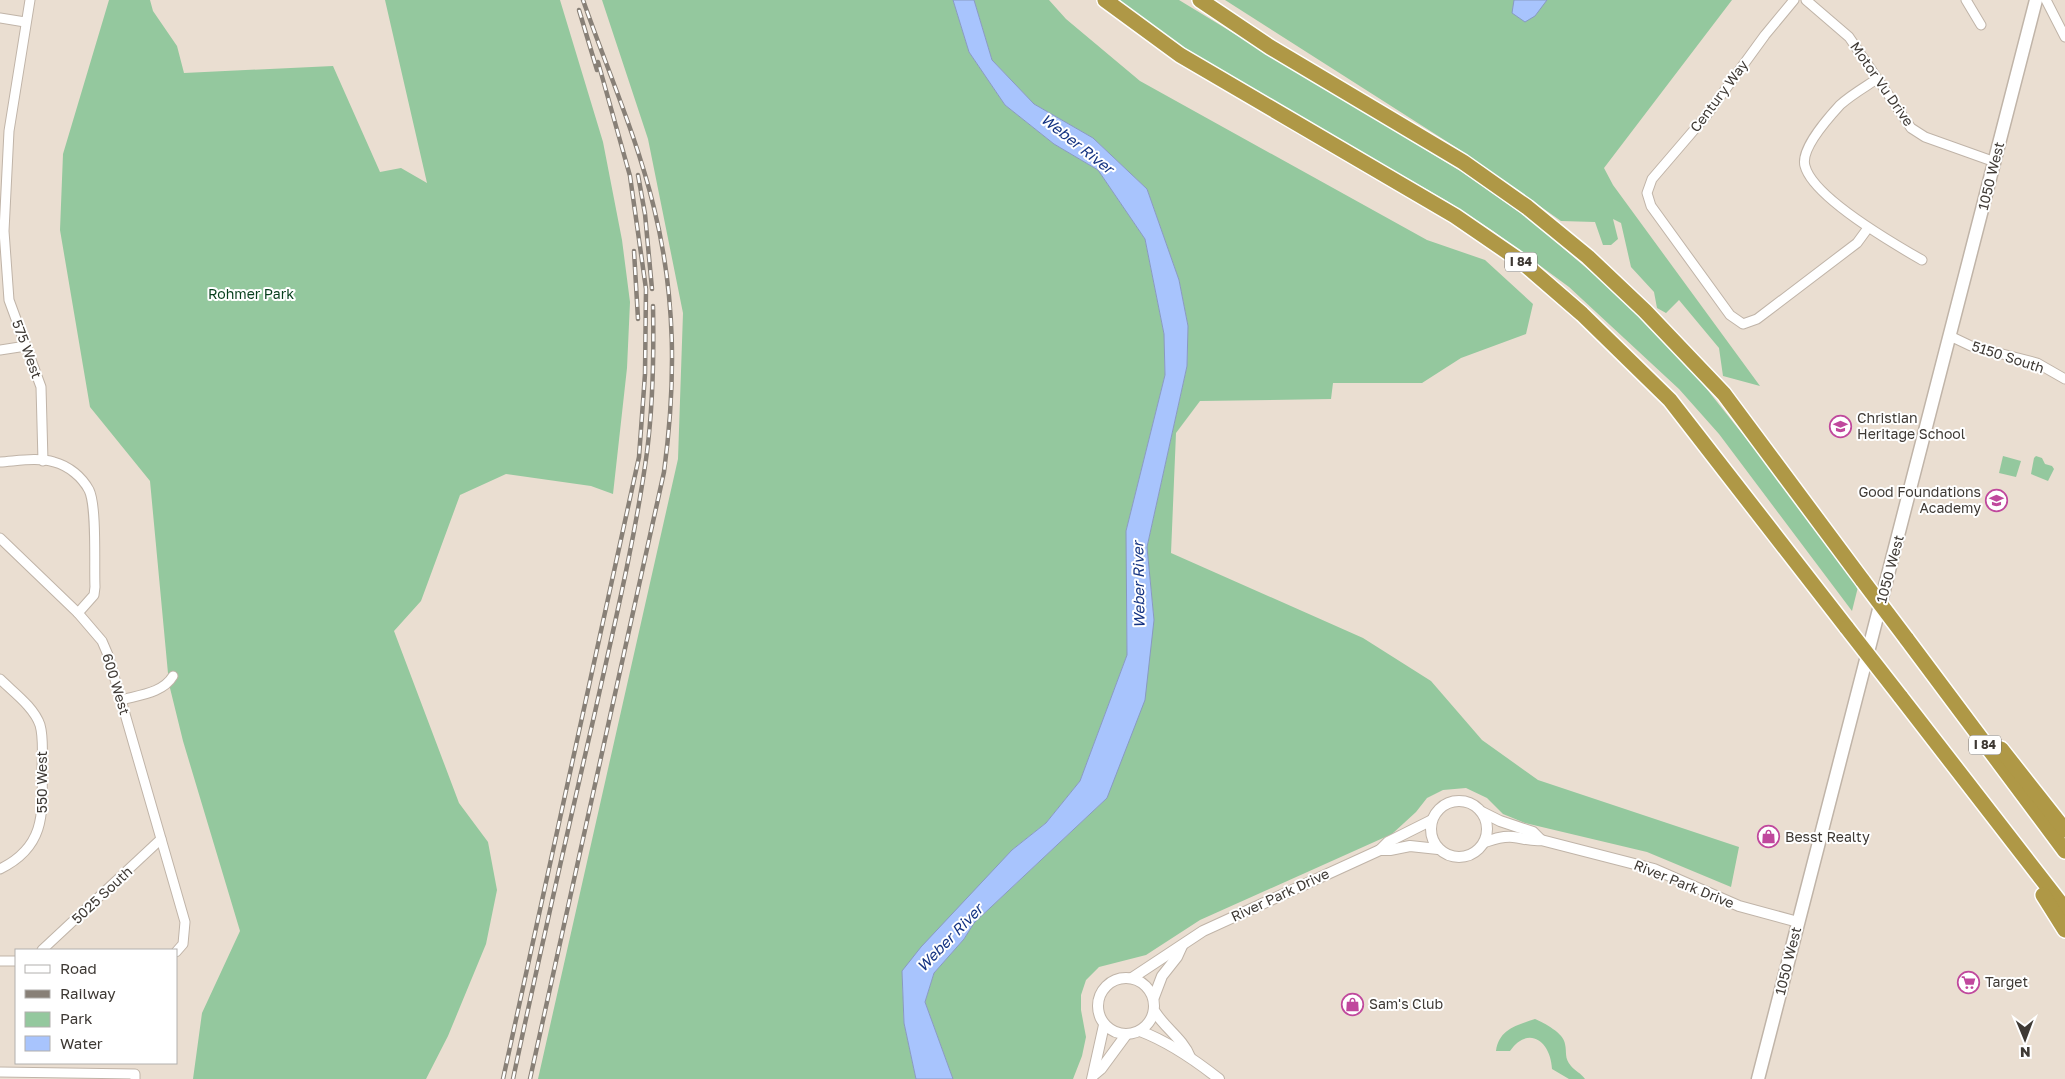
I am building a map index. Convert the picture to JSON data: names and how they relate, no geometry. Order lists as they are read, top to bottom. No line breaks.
{"streets":{"highway":["I 84"],"main road":["1050 West"],"street":["Motor Vu Drive","Century Way","575 West","5150 South","600 West","550 West","River Park Drive","5025 South"]},"crossings":[["Motor Vu Drive","1050 West"],["1050 West","5150 South"],["1050 West","River Park Drive"],["600 West","5025 South"]],"water":["Weber River"],"parks":["Rohmer Park"],"places":{"school or university":["Christian Heritage School","Good Foundations Academy"],"shop":["Besst Realty","Sam's Club"],"supermarket":["Target"]},"legend":["Road","Railway","Park","Water"],"north":"bottom"}
